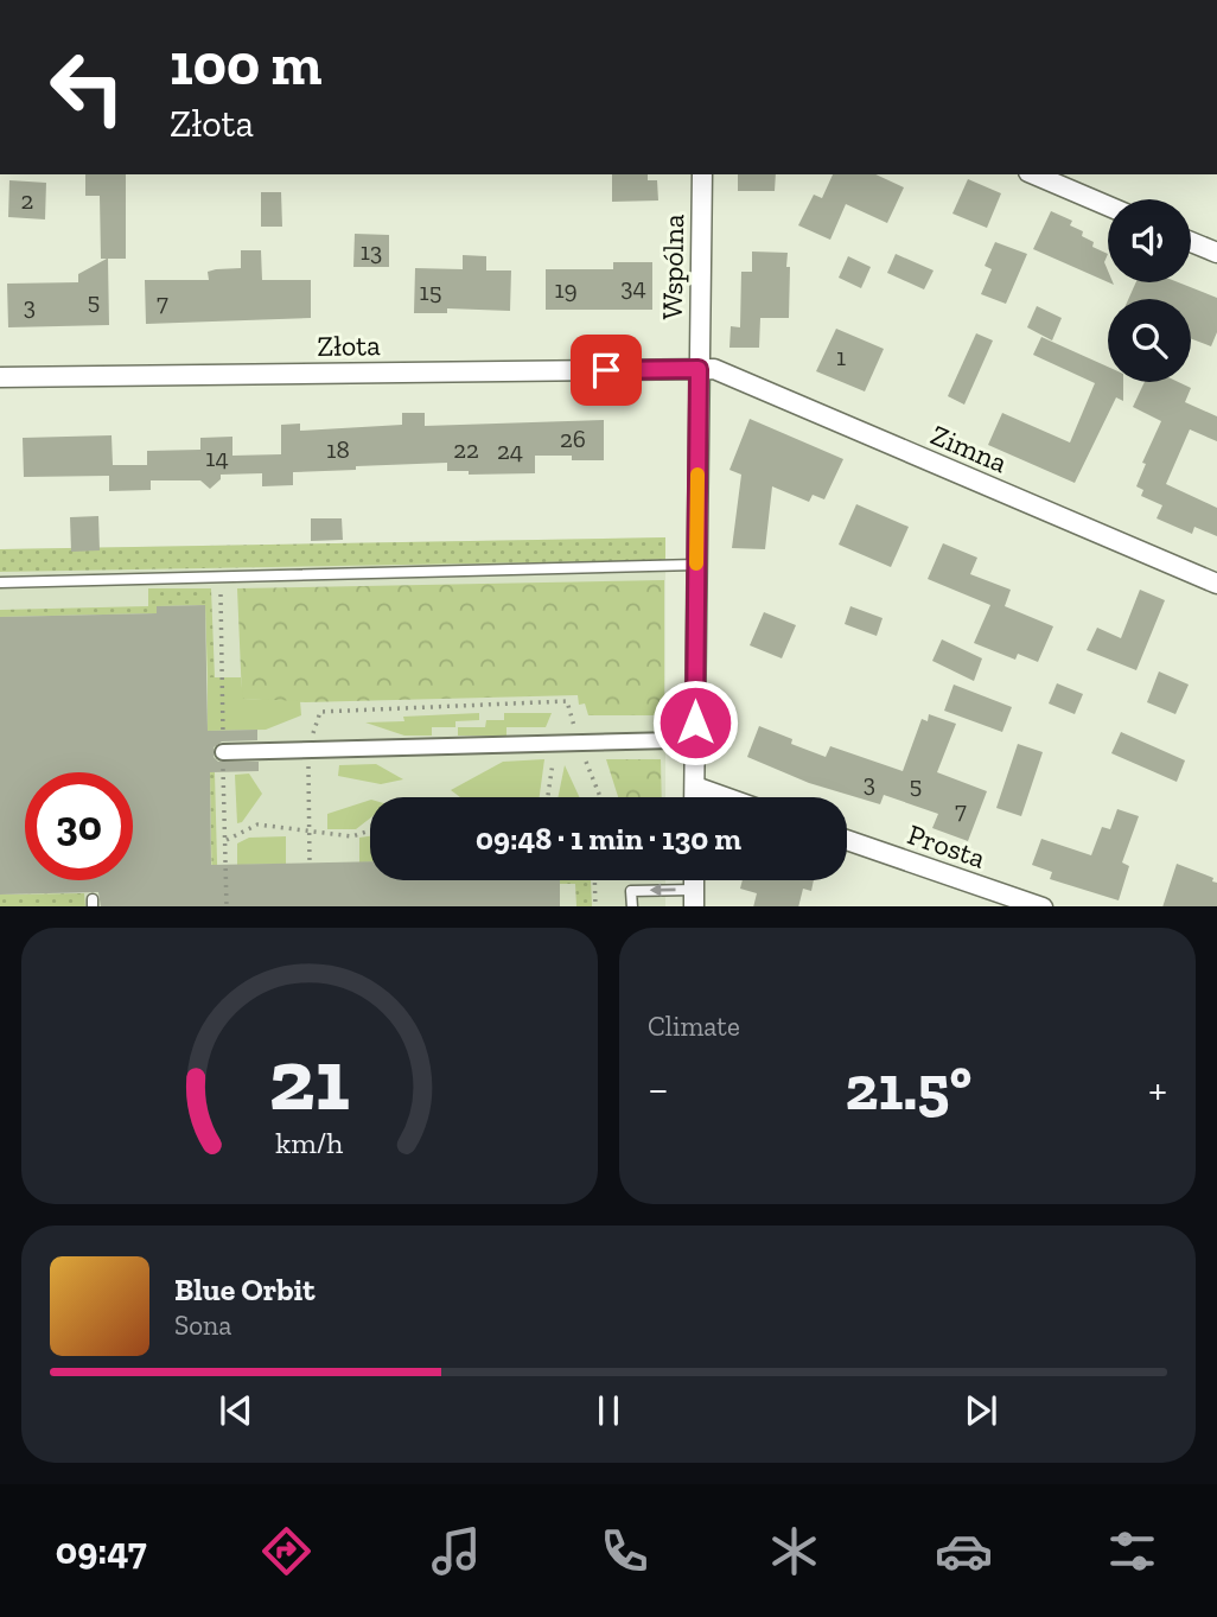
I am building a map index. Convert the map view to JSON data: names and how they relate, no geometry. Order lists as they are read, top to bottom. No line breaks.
{"streets":{"street":["Wspólna","Złota","Zimna","Prosta"]},"crossings":[["Wspólna","Złota"],["Wspólna","Zimna"],["Złota","Zimna"]],"house_numbers":["2","13","34","19","15","5","7","3","1","26","18","22","24","14","3","5","7"],"page":{"turn":["100 m","Złota"],"limit":"30","trip":"09:48 · 1 min · 130 m","tile":"Climate","heat":["−","21.5°","+"],"song":["Blue Orbit","Sona"],"tabs":"09:47","gauge":["21","km/h"]}}
